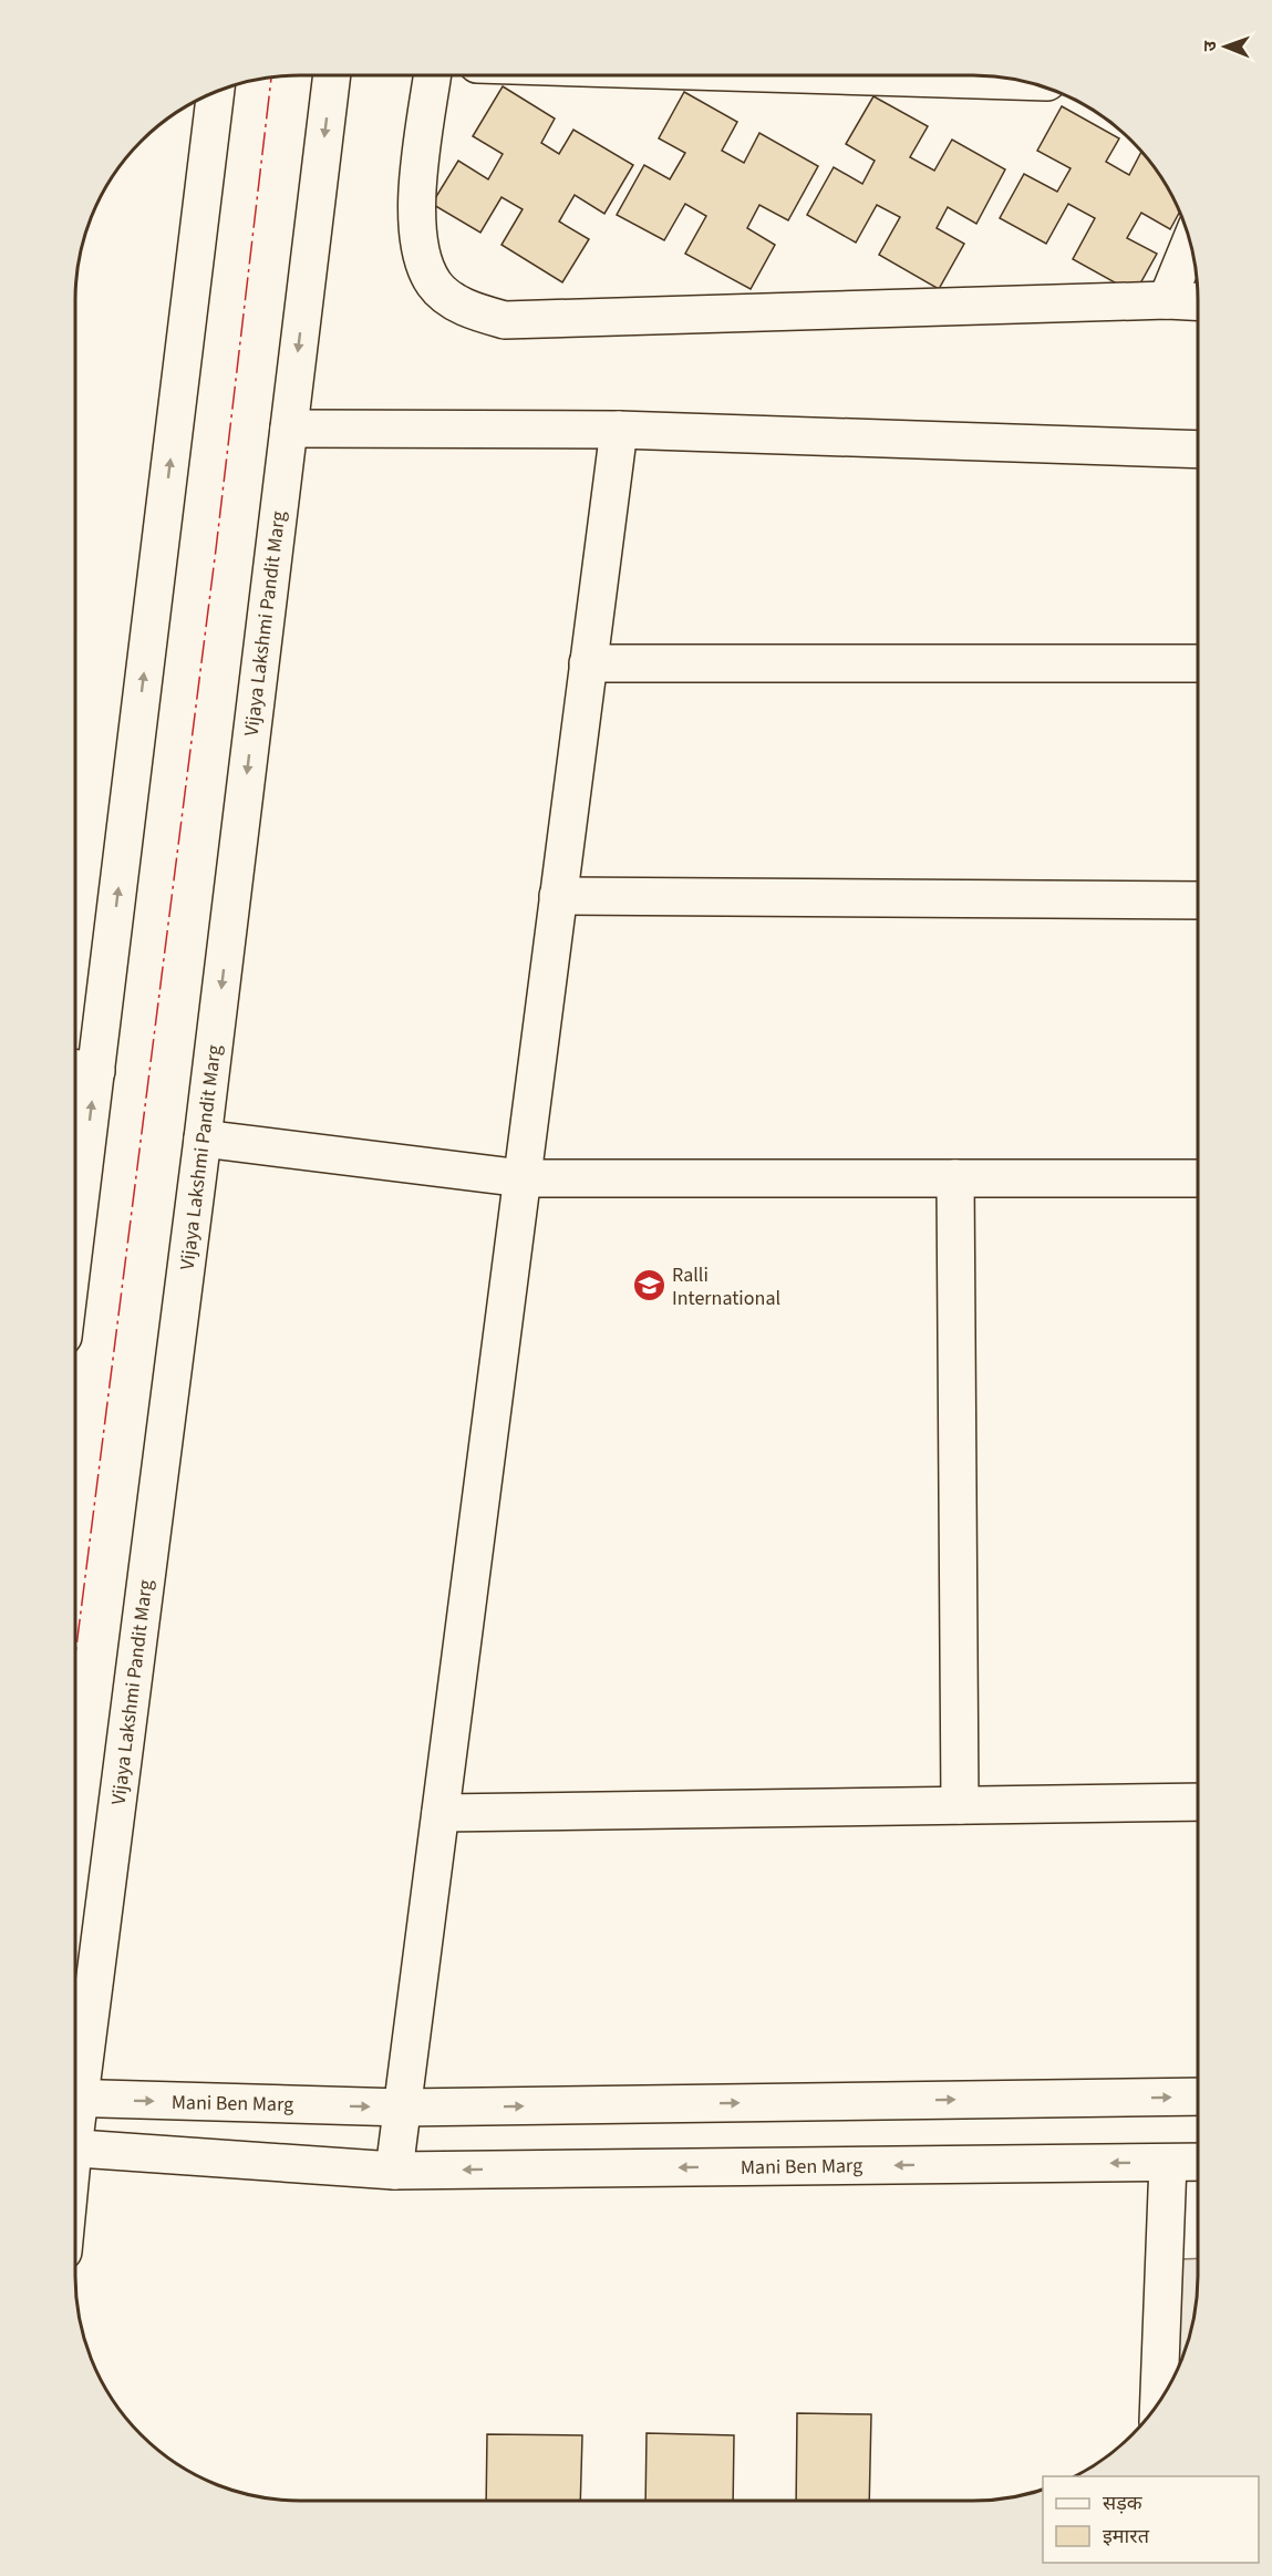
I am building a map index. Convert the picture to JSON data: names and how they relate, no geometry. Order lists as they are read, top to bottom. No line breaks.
{"streets":{"street":["Vijaya Lakshmi Pandit Marg","Mani Ben Marg"]},"places":{"school or university":["Ralli International"]},"legend":["सड़क","इमारत"],"north":"left"}
